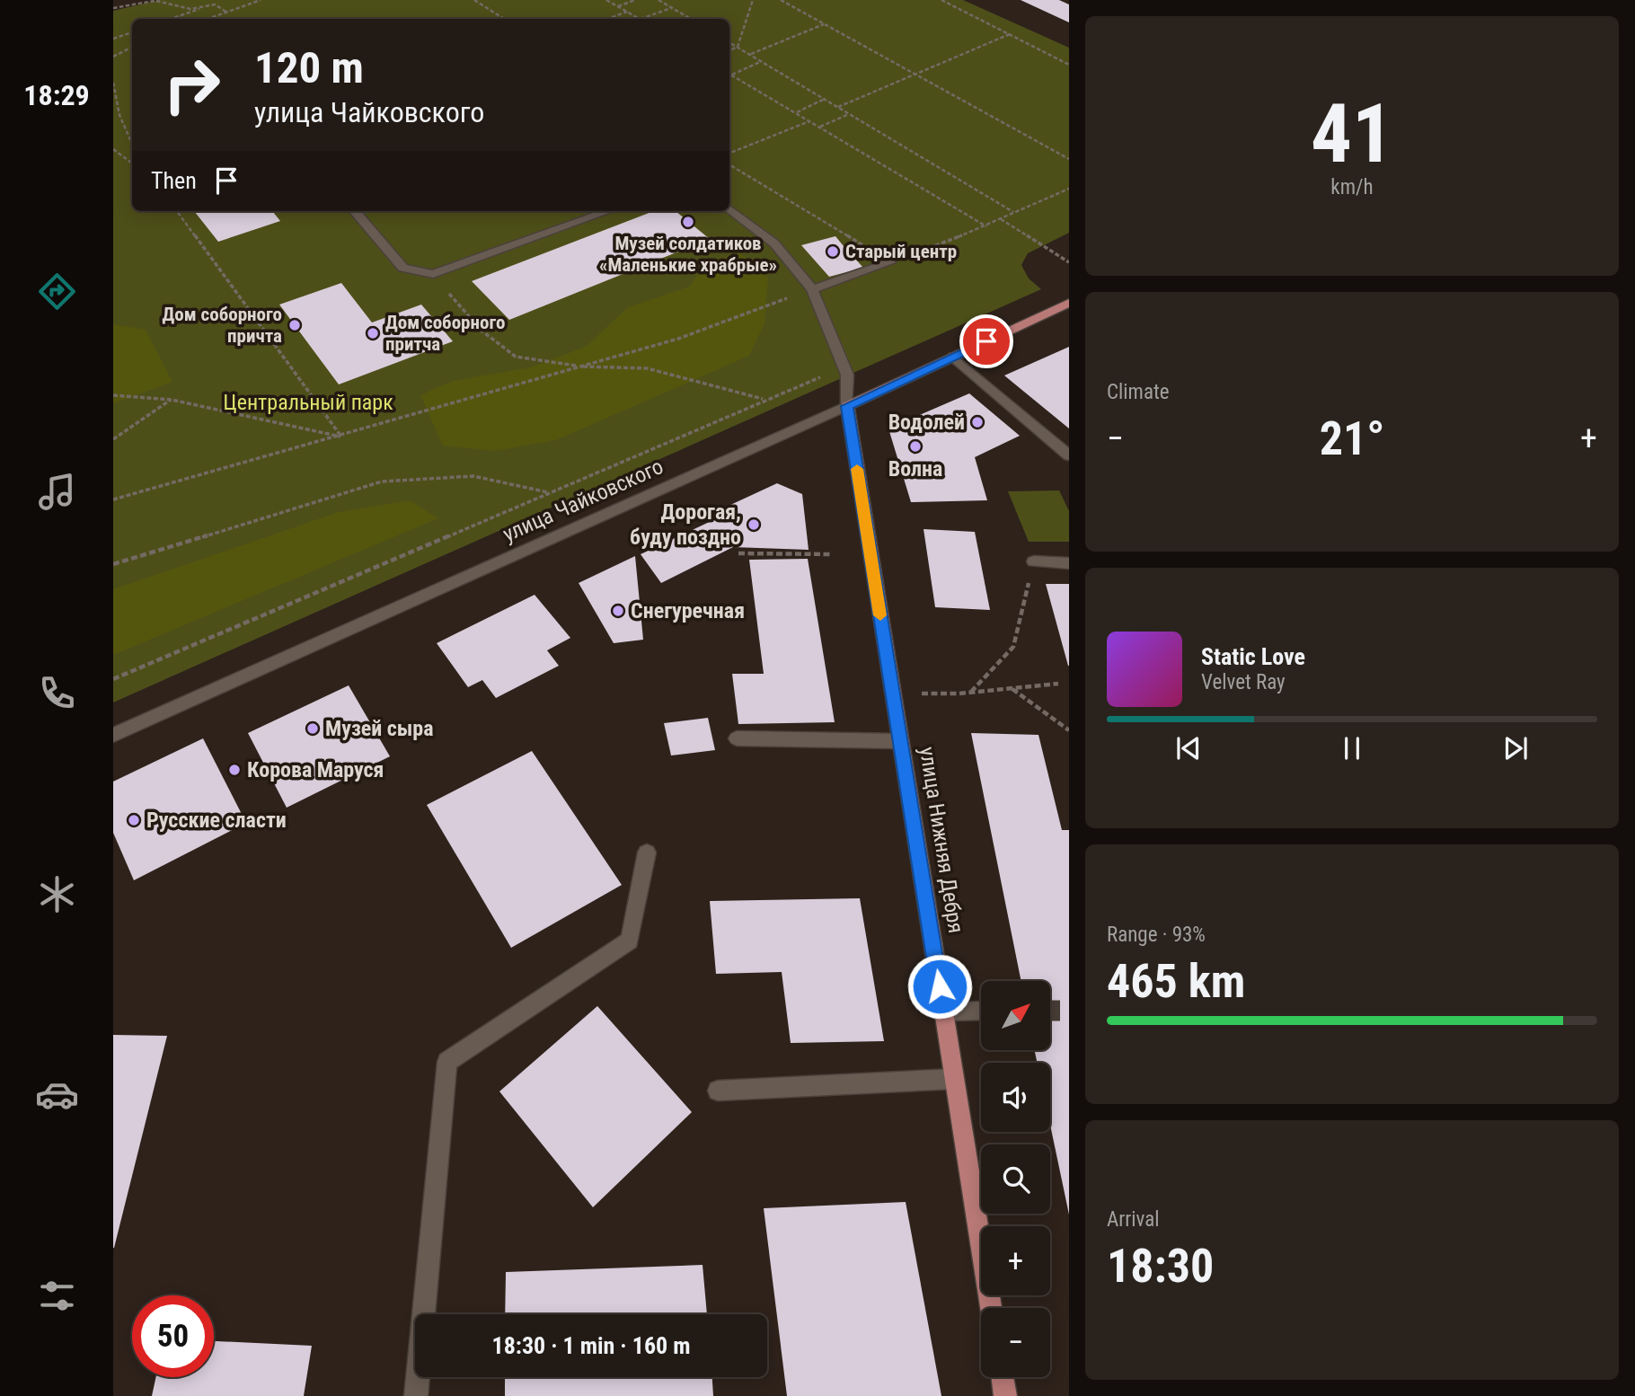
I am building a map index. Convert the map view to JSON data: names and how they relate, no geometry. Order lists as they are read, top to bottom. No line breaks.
{"streets":{"main road":["улица Чайковского","улица Нижняя Дебря"]},"crossings":[["улица Чайковского","улица Нижняя Дебря"]],"parks":["Центральный парк"],"places":["Музей солдатиков «Маленькие храбрые»","Старый центр","Дом соборного причта","Дом соборного притча","Водолей","Волна","Дорогая, буду поздно","Снегуречная","Музей сыра","Корова Маруся","Русские сласти"],"north":"top right","page":{"tabs":"18:29","tile":[["41","km/h"],"Climate",["Range · 93%","465 km"],["Arrival","18:30"]],"turn":["120 m","улица Чайковского"],"then":"Then","heat":["−","21°","+"],"song":["Static Love","Velvet Ray"],"map_buttons":["+","−"],"limit":"50","trip":"18:30 · 1 min · 160 m"}}
